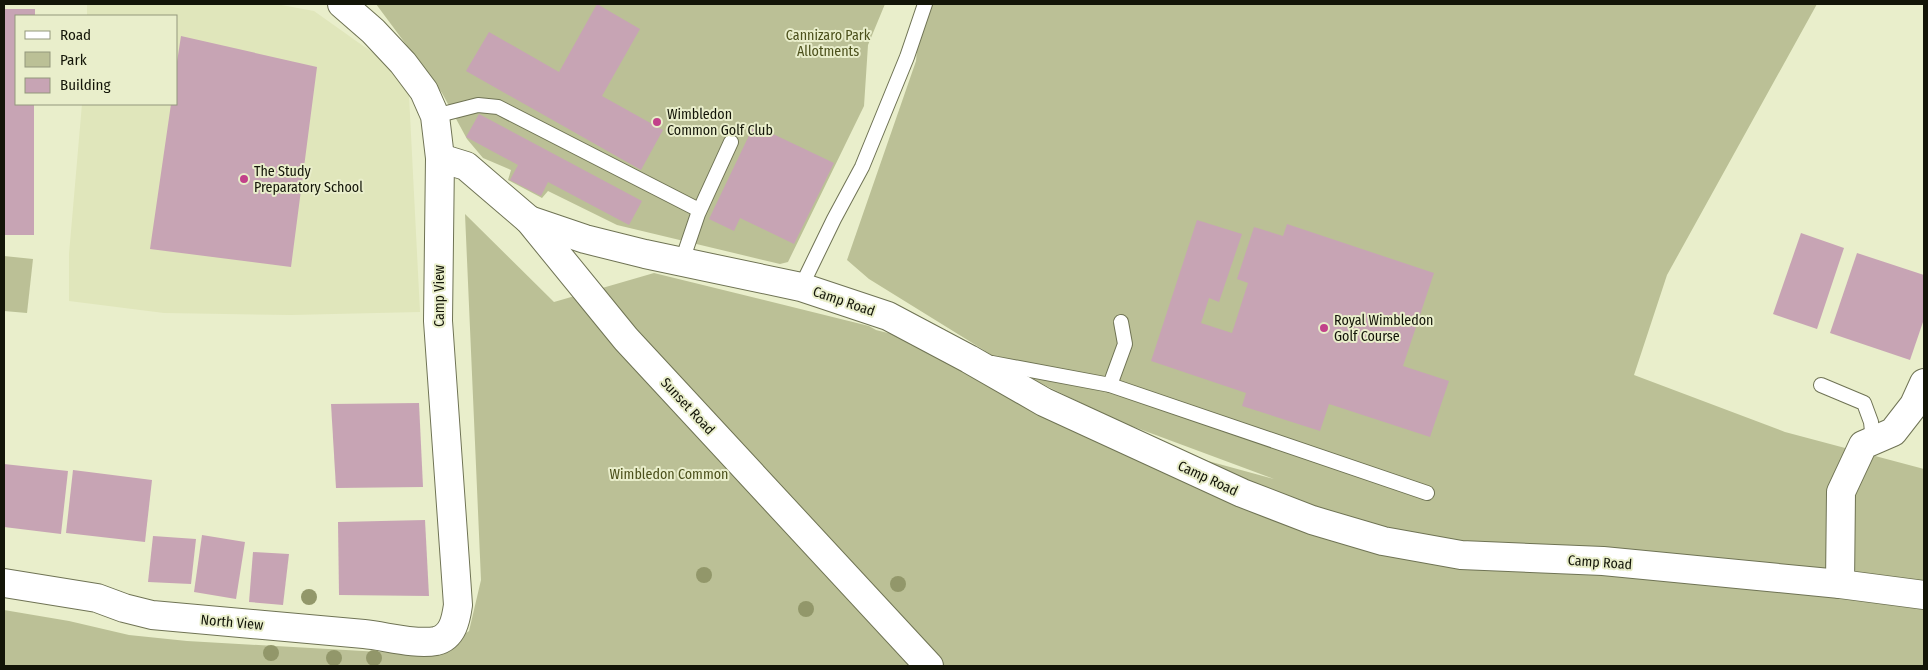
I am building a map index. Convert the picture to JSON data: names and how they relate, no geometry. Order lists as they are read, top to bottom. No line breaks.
{"streets":{"street":["Camp View","Camp Road","Sunset Road","North View"]},"crossings":[["Camp View","Sunset Road"],["Camp View","North View"],["Camp Road","Sunset Road"]],"parks":["Cannizaro Park Allotments","Wimbledon Common"],"places":["Wimbledon Common Golf Club","The Study Preparatory School","Royal Wimbledon Golf Course"],"legend":["Road","Park","Building"]}
